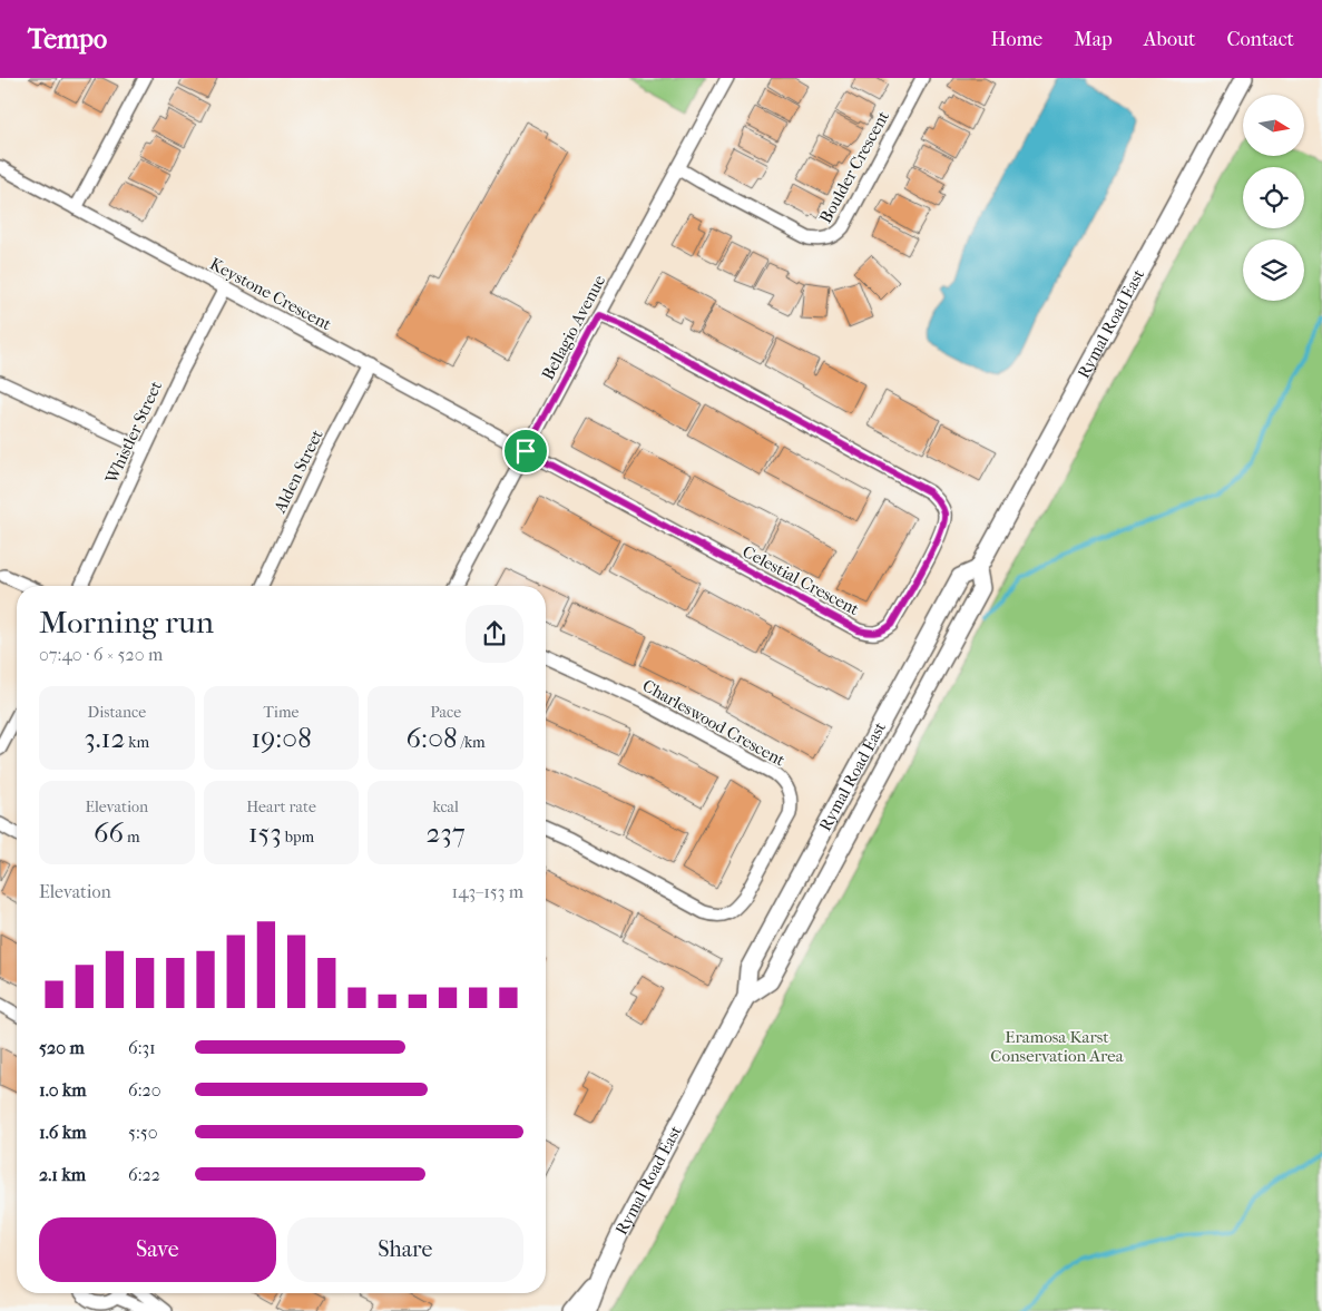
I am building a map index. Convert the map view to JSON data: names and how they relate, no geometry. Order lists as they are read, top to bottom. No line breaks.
{"streets":{"main road":["Rymal Road East"],"street":["Boulder Crescent","Keystone Crescent","Bellagio Avenue","Whistler Street","Alden Street","Celestial Crescent","Charleswood Crescent"]},"crossings":[["Boulder Crescent","Bellagio Avenue"],["Keystone Crescent","Bellagio Avenue"],["Keystone Crescent","Whistler Street"],["Keystone Crescent","Alden Street"],["Keystone Crescent","Celestial Crescent"],["Bellagio Avenue","Celestial Crescent"]],"parks":["Eramosa Karst Conservation Area"],"north":"right","page":{"header":"Tempo","nav":["Home","Map","About","Contact"],"heading":["Morning run","07:40 · 6 × 520 m"],"stats":[["Distance","3.12 km"],["Time","19:08"],["Pace","6:08 /km"],["Elevation","66 m"],["Heart rate","153 bpm"],["kcal","237"]],"chart":["Elevation","143–153 m"],"list":[{"name":"520 m","note":"6:31"},{"name":"1.0 km","note":"6:20"},{"name":"1.6 km","note":"5:50"},{"name":"2.1 km","note":"6:22"}],"buttons":["Save","Share"]}}
